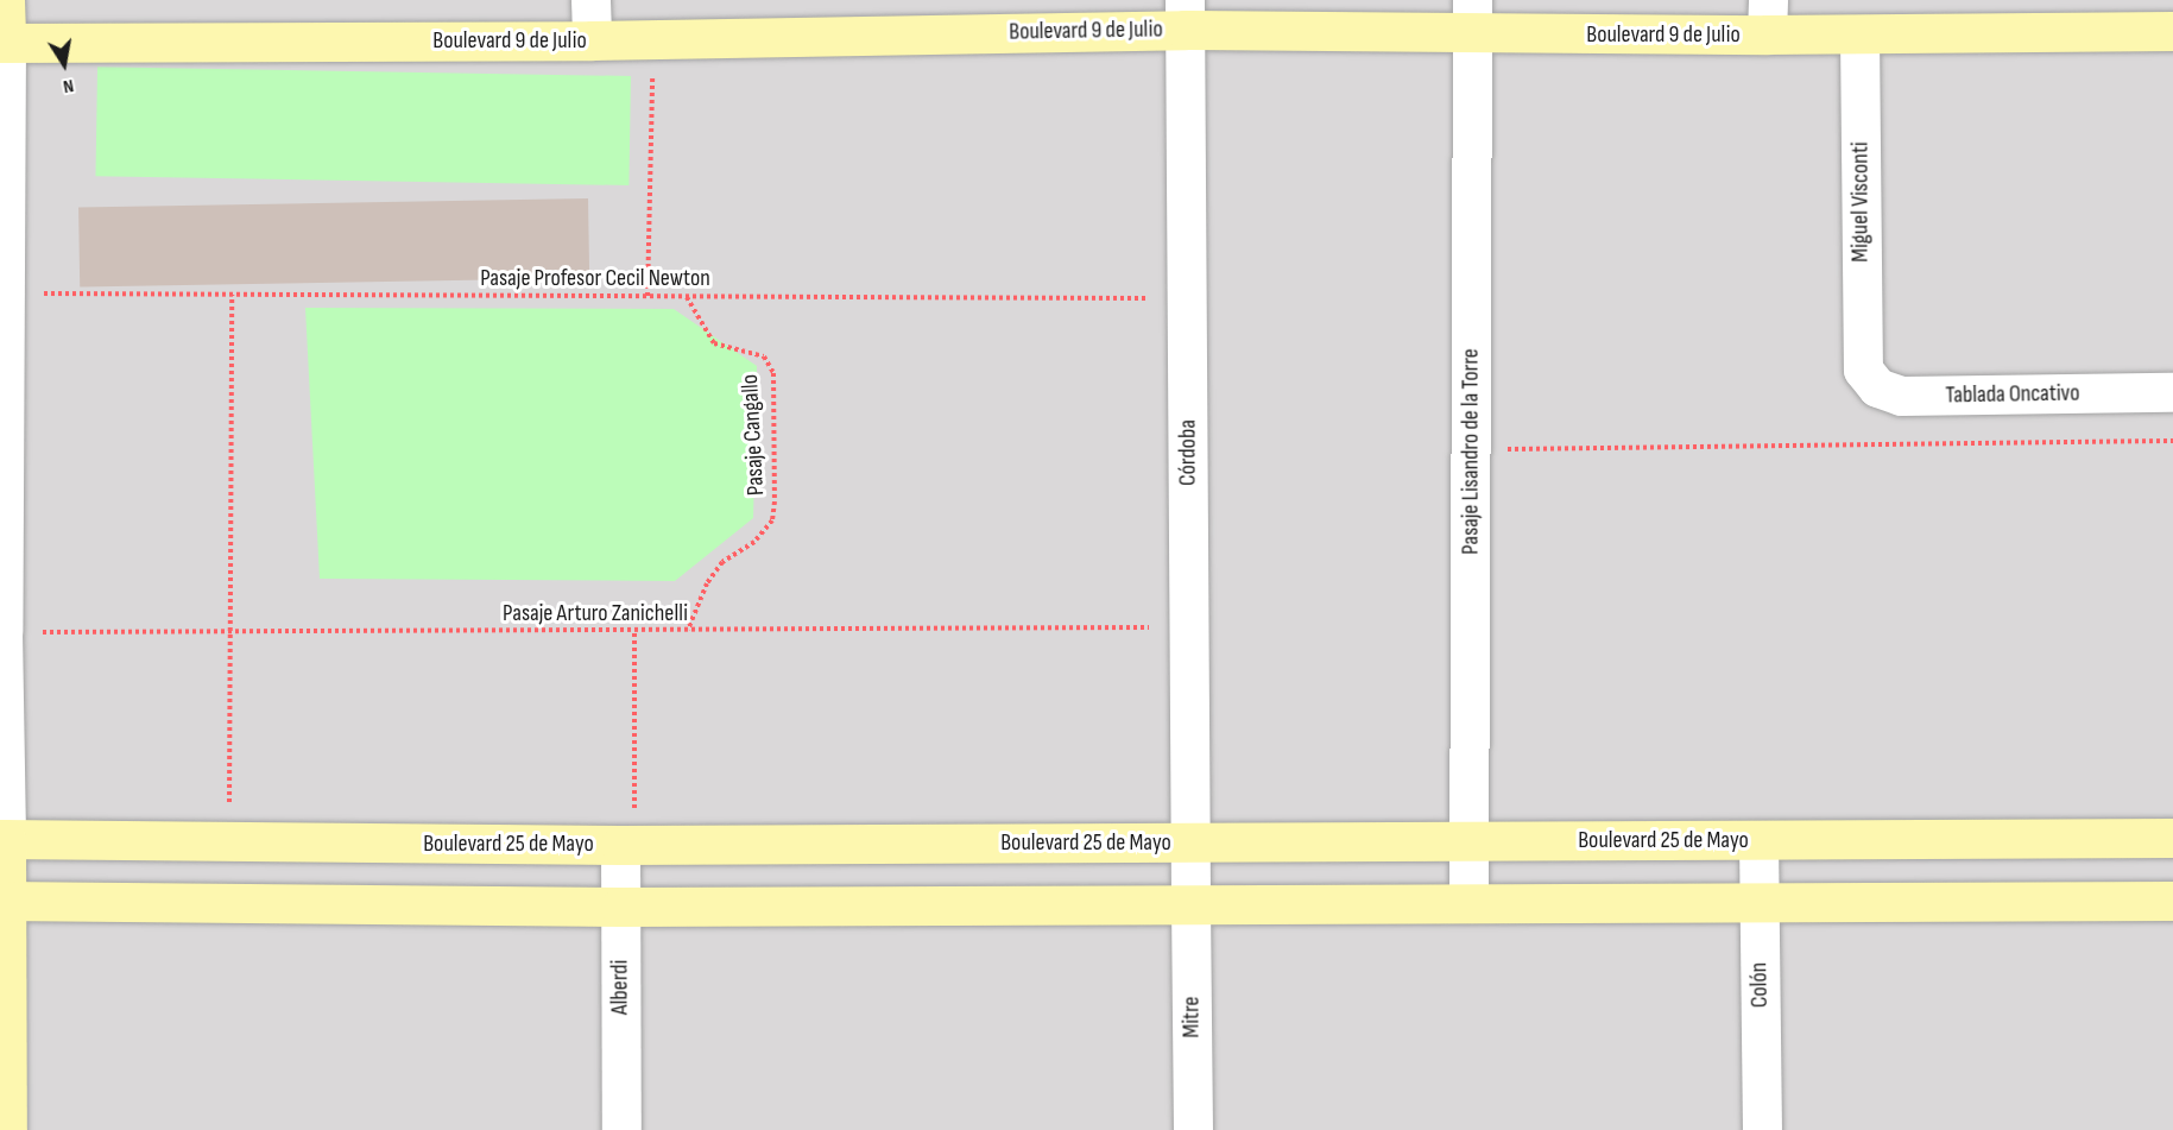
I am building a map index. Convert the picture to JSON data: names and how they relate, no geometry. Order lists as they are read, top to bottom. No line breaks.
{"streets":{"main road":["Boulevard 9 de Julio","Boulevard 25 de Mayo"],"street":["Miguel Visconti","Tablada Oncativo","Pasaje Lisandro de la Torre","Córdoba","Colón","Alberdi","Mitre"],"path":["Pasaje Profesor Cecil Newton","Pasaje Cangallo","Pasaje Arturo Zanichelli"]},"crossings":[["Boulevard 9 de Julio","Miguel Visconti"],["Boulevard 9 de Julio","Pasaje Lisandro de la Torre"],["Boulevard 9 de Julio","Córdoba"],["Miguel Visconti","Tablada Oncativo"],["Pasaje Profesor Cecil Newton","Pasaje Cangallo"],["Pasaje Profesor Cecil Newton","Córdoba"],["Pasaje Cangallo","Pasaje Arturo Zanichelli"],["Pasaje Lisandro de la Torre","Boulevard 25 de Mayo"],["Córdoba","Pasaje Arturo Zanichelli"],["Córdoba","Boulevard 25 de Mayo"],["Córdoba","Mitre"],["Boulevard 25 de Mayo","Colón"],["Boulevard 25 de Mayo","Alberdi"]],"north":"bottom"}
